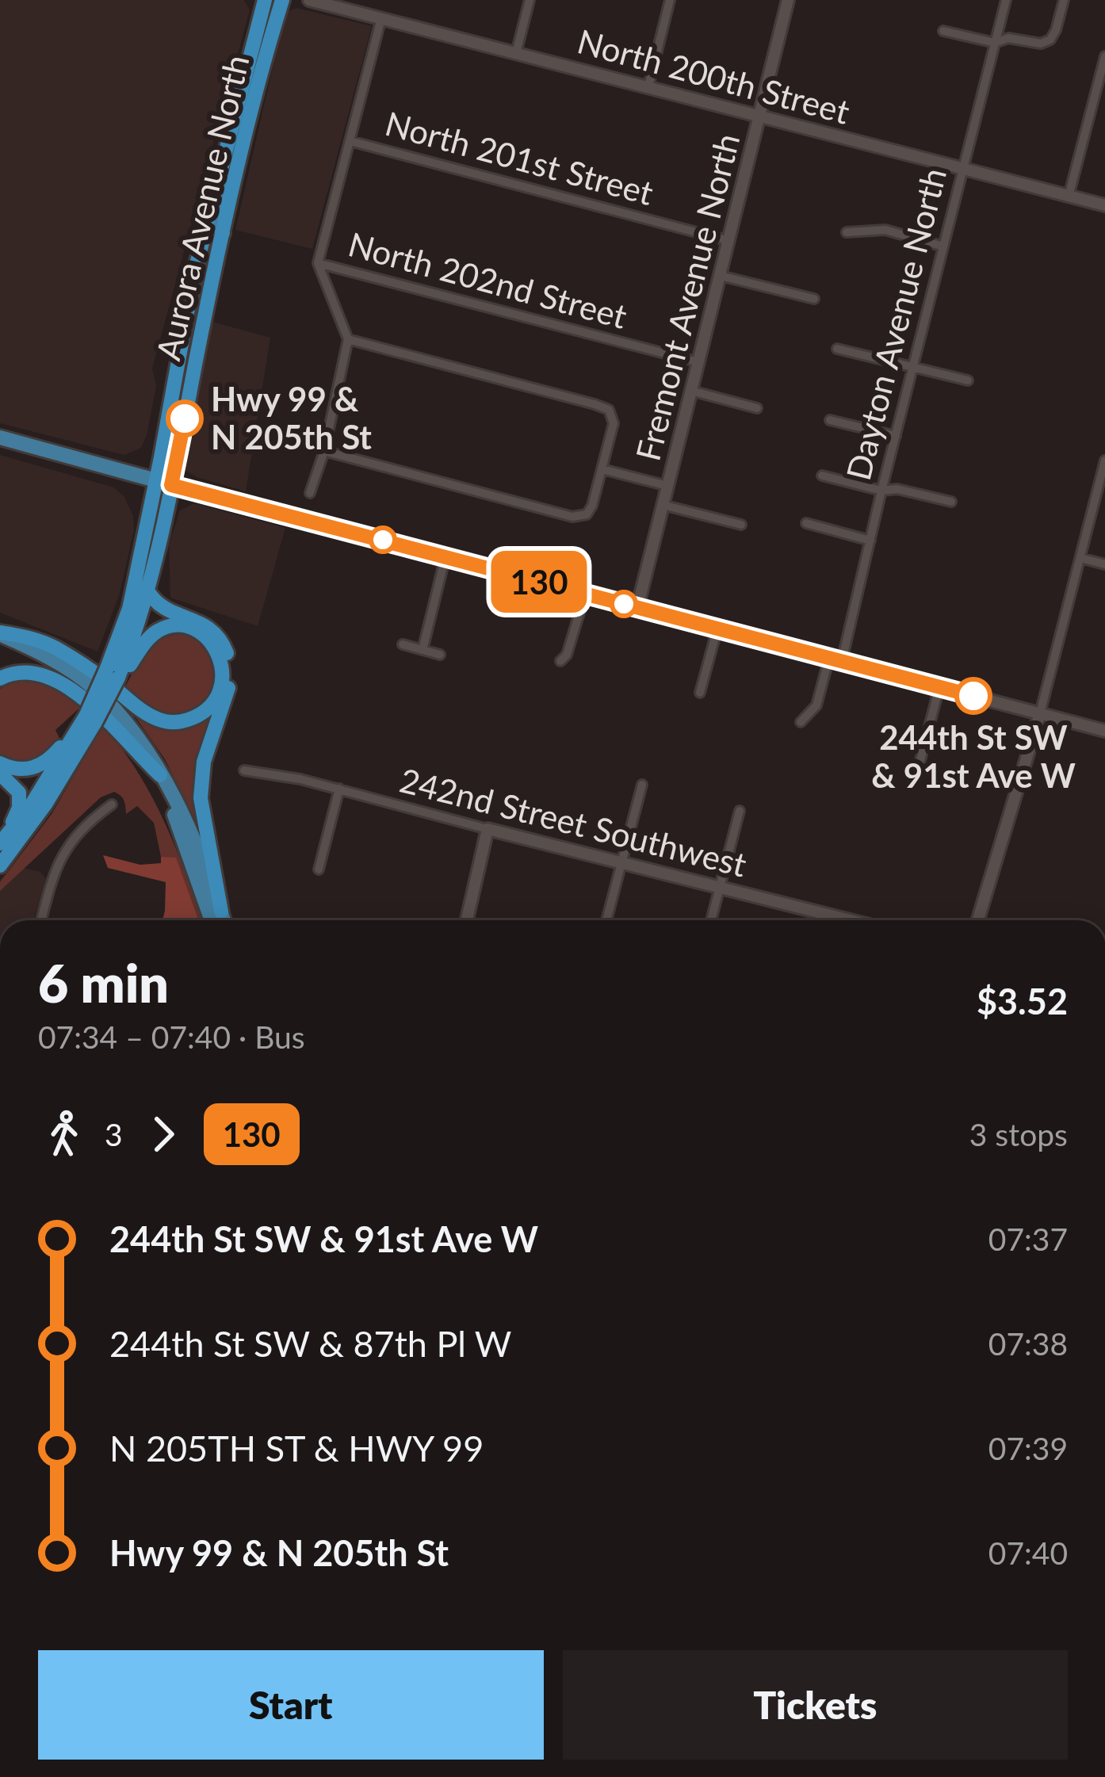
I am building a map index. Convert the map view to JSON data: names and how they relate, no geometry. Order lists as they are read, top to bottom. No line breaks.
{"streets":{"highway":["Aurora Avenue North"],"street":["North 200th Street","North 201st Street","North 202nd Street","Fremont Avenue North","Dayton Avenue North","242nd Street Southwest"]},"crossings":[["North 200th Street","Fremont Avenue North"],["North 200th Street","Dayton Avenue North"],["North 201st Street","Fremont Avenue North"],["North 202nd Street","Fremont Avenue North"]],"places":["Hwy 99 & N 205th St","244th St SW & 91st Ave W"],"lines":["bus line 130"],"page":{"on_map":"130","heading":["6 min","07:34 – 07:40 · Bus","$3.52"],"legs":["3","130","3 stops"],"list":[{"name":"244th St SW & 91st Ave W","value":"07:37"},{"name":"244th St SW & 87th Pl W","value":"07:38"},{"name":"N 205TH ST & HWY 99","value":"07:39"},{"name":"Hwy 99 & N 205th St","value":"07:40"}],"buttons":["Start","Tickets"]}}
